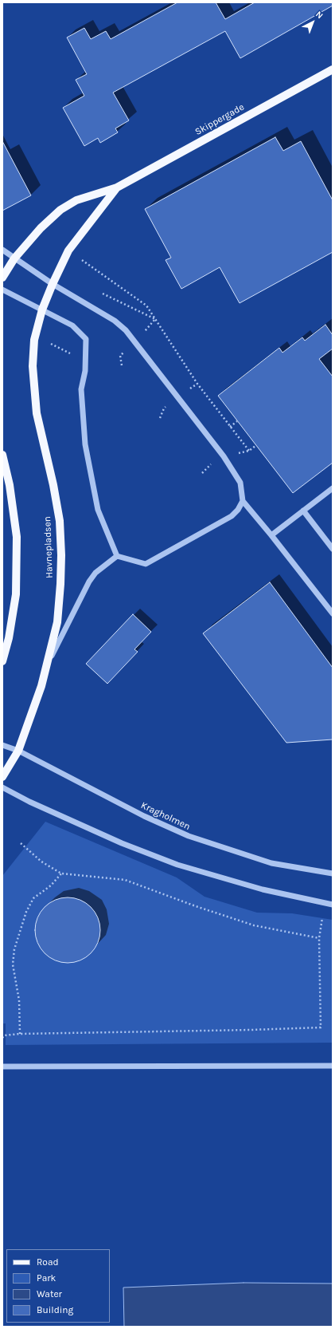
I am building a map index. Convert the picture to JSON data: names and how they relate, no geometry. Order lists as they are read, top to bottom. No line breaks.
{"streets":{"main road":["Skippergade","Havnepladsen"],"street":["Kragholmen"]},"crossings":[["Skippergade","Havnepladsen"],["Havnepladsen","Kragholmen"]],"legend":["Road","Park","Water","Building"],"north":"top right"}
